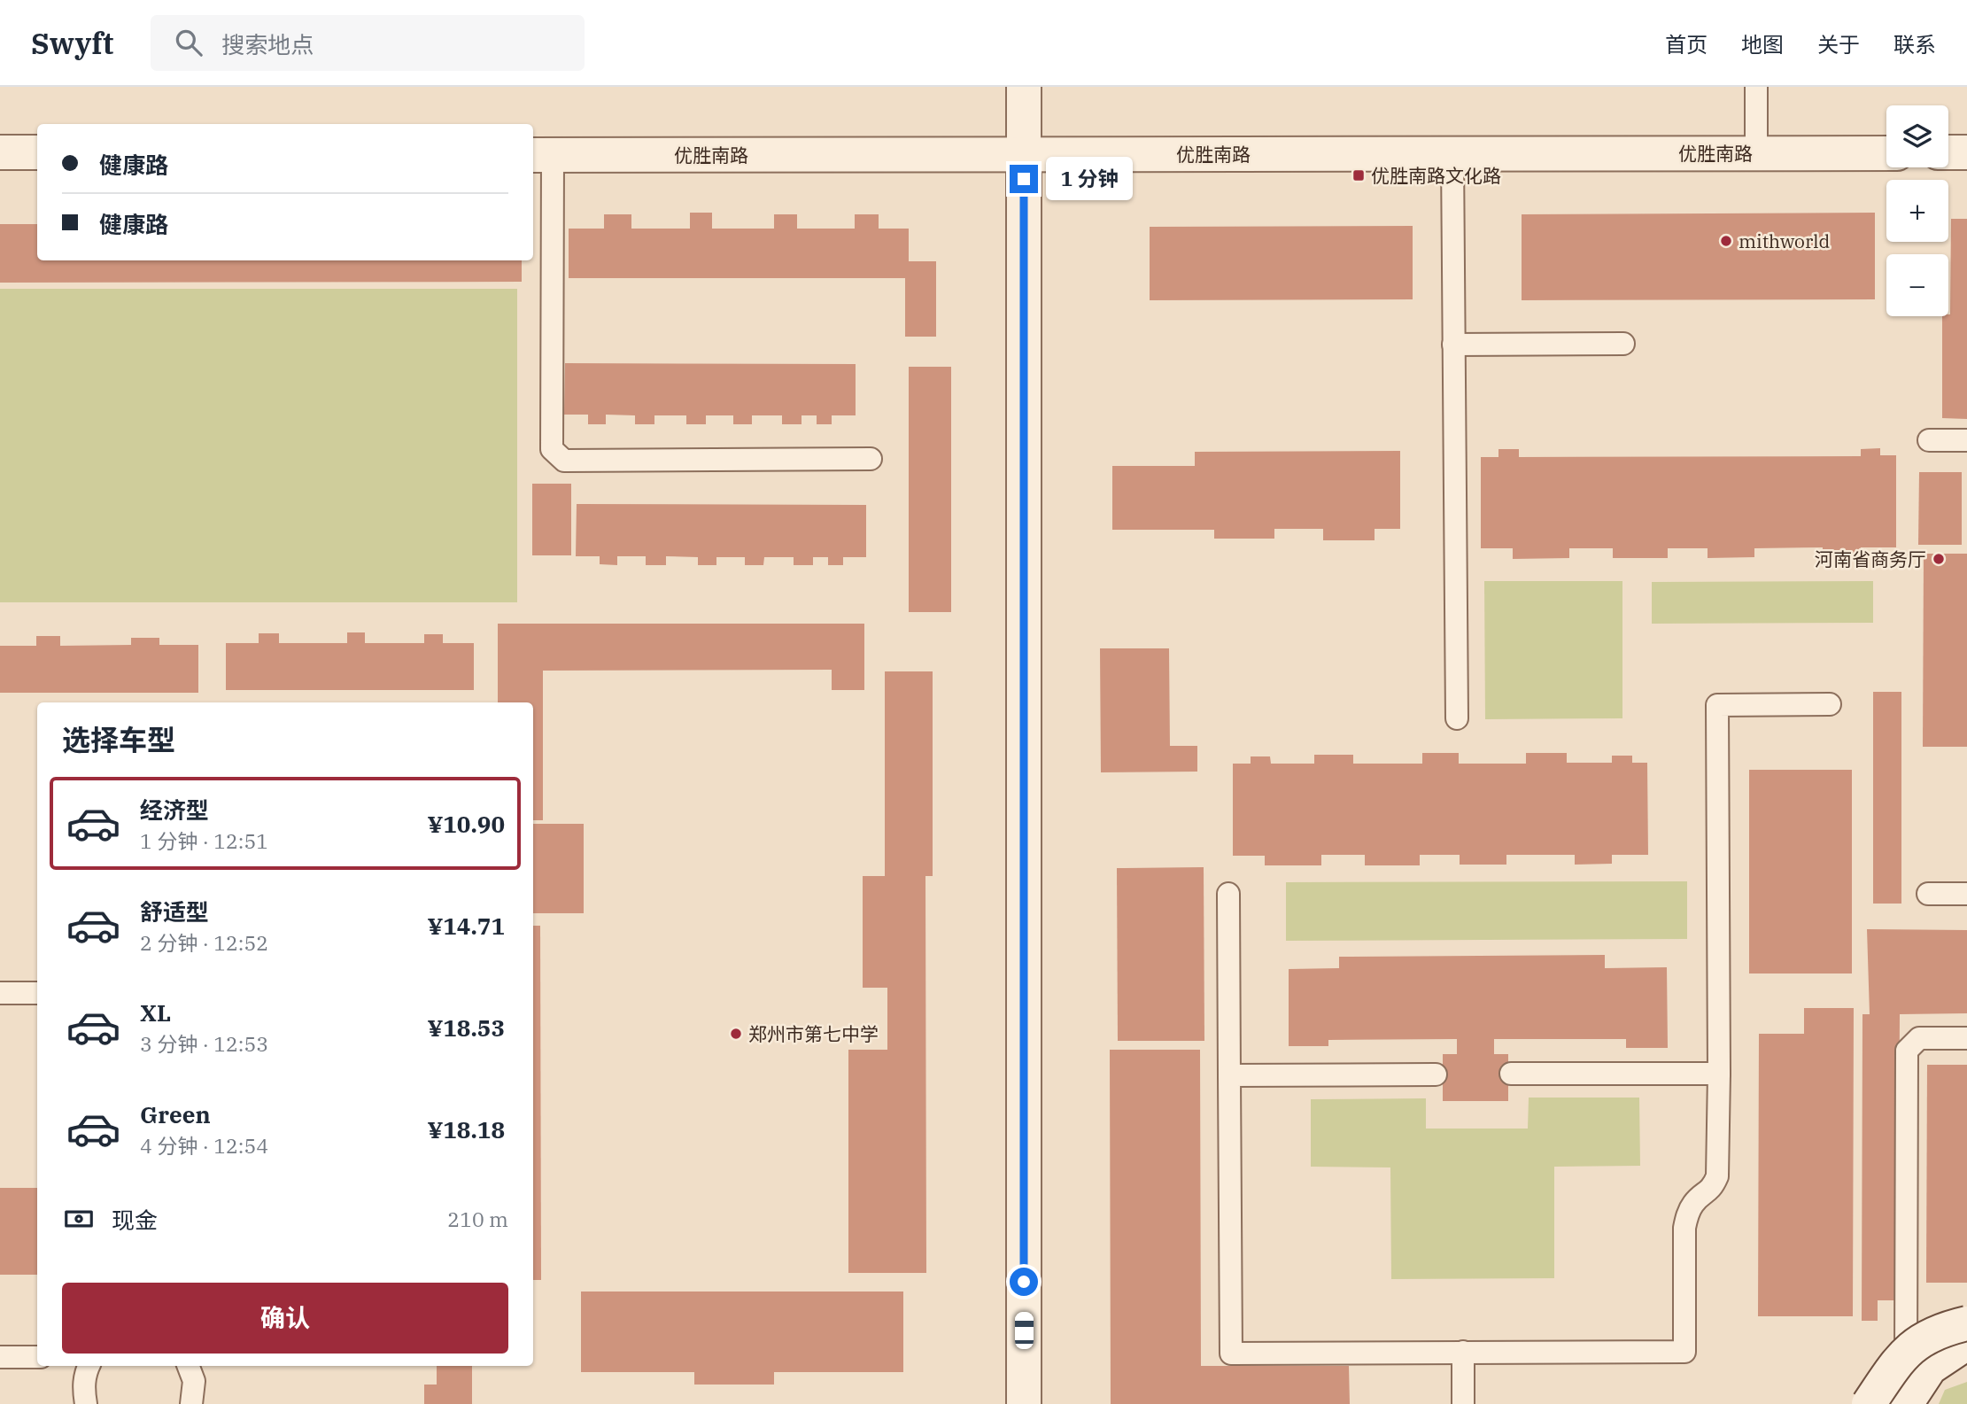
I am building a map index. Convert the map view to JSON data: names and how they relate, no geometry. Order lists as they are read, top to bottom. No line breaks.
{"streets":{"street":["优胜南路"]},"places":{"transit":["优胜南路文化路"],"other":["mithworld","河南省商务厅","郑州市第七中学"]},"page":{"header":"Swyft","search":"搜索地点","nav":["首页","地图","关于","联系"],"map_buttons":["+","−"],"banner":["健康路","健康路"],"bubble":"1 分钟","heading":"选择车型","list":[{"name":"经济型","note":"1 分钟 · 12:51","value":"¥10.90"},{"name":"舒适型","note":"2 分钟 · 12:52","value":"¥14.71"},{"name":"XL","note":"3 分钟 · 12:53","value":"¥18.53"},{"name":"Green","note":"4 分钟 · 12:54","value":"¥18.18"}],"pay":["现金","210 m"],"buttons":"确认"}}
